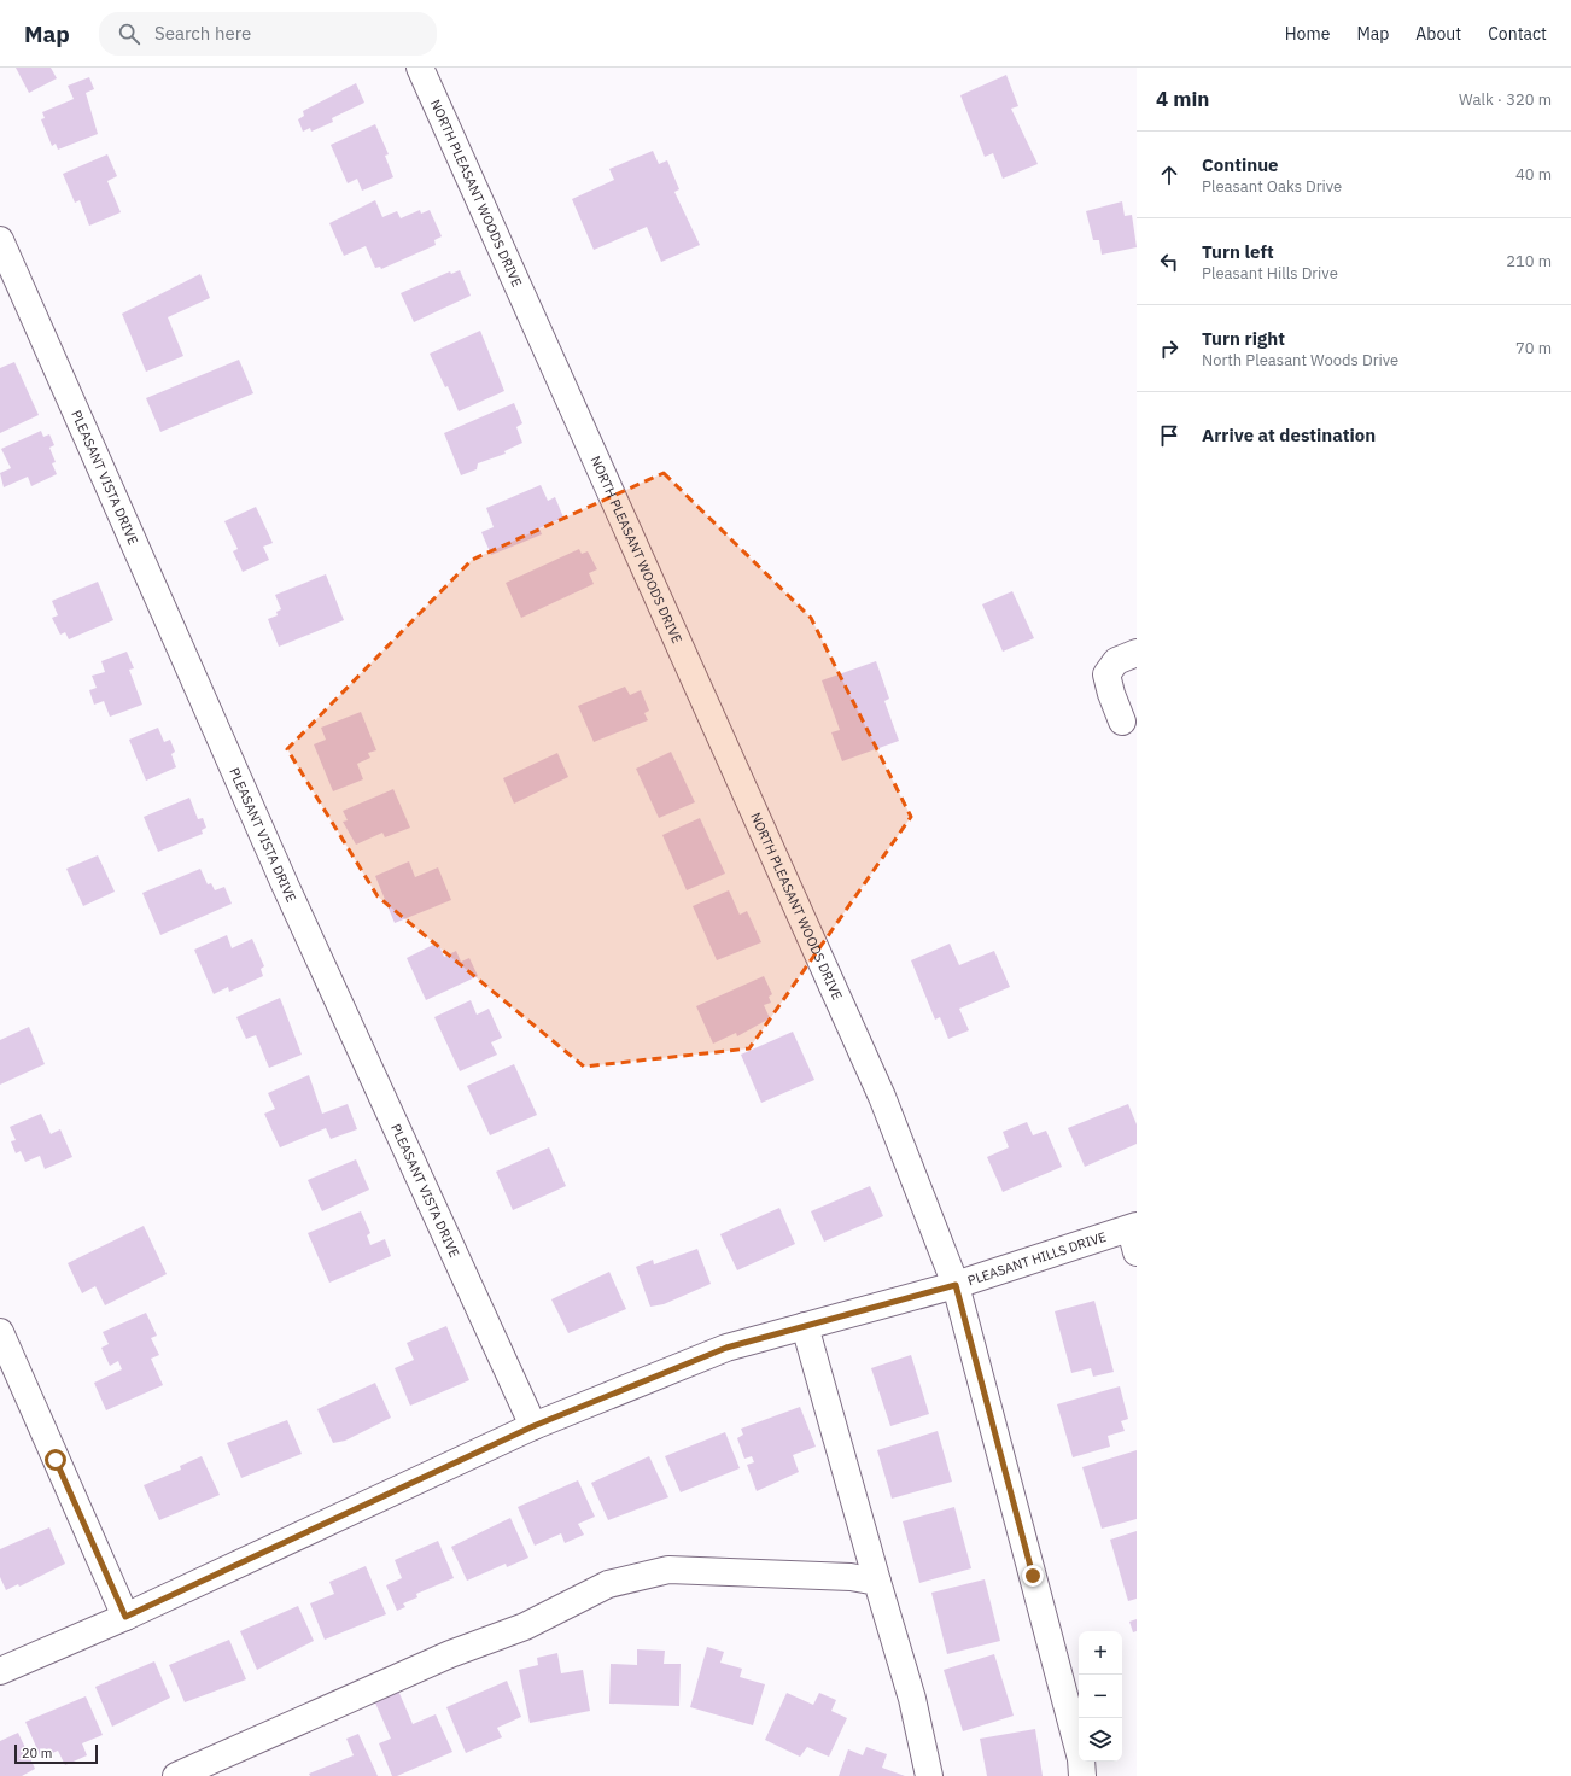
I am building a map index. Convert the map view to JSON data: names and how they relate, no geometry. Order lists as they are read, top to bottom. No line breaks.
{"streets":{"street":["NORTH PLEASANT WOODS DRIVE","PLEASANT VISTA DRIVE","PLEASANT HILLS DRIVE"]},"crossings":[["NORTH PLEASANT WOODS DRIVE","PLEASANT HILLS DRIVE"],["PLEASANT VISTA DRIVE","PLEASANT HILLS DRIVE"]],"scale_bar":"20 m","page":{"header":"Map","search":"Search here","nav":["Home","Map","About","Contact"],"heading":["4 min","Walk · 320 m"],"list":[["Continue","Pleasant Oaks Drive","40 m"],["Turn left","Pleasant Hills Drive","210 m"],["Turn right","North Pleasant Woods Drive","70 m"],"Arrive at destination"],"map_buttons":["+","−"],"scale":"20 m"}}
